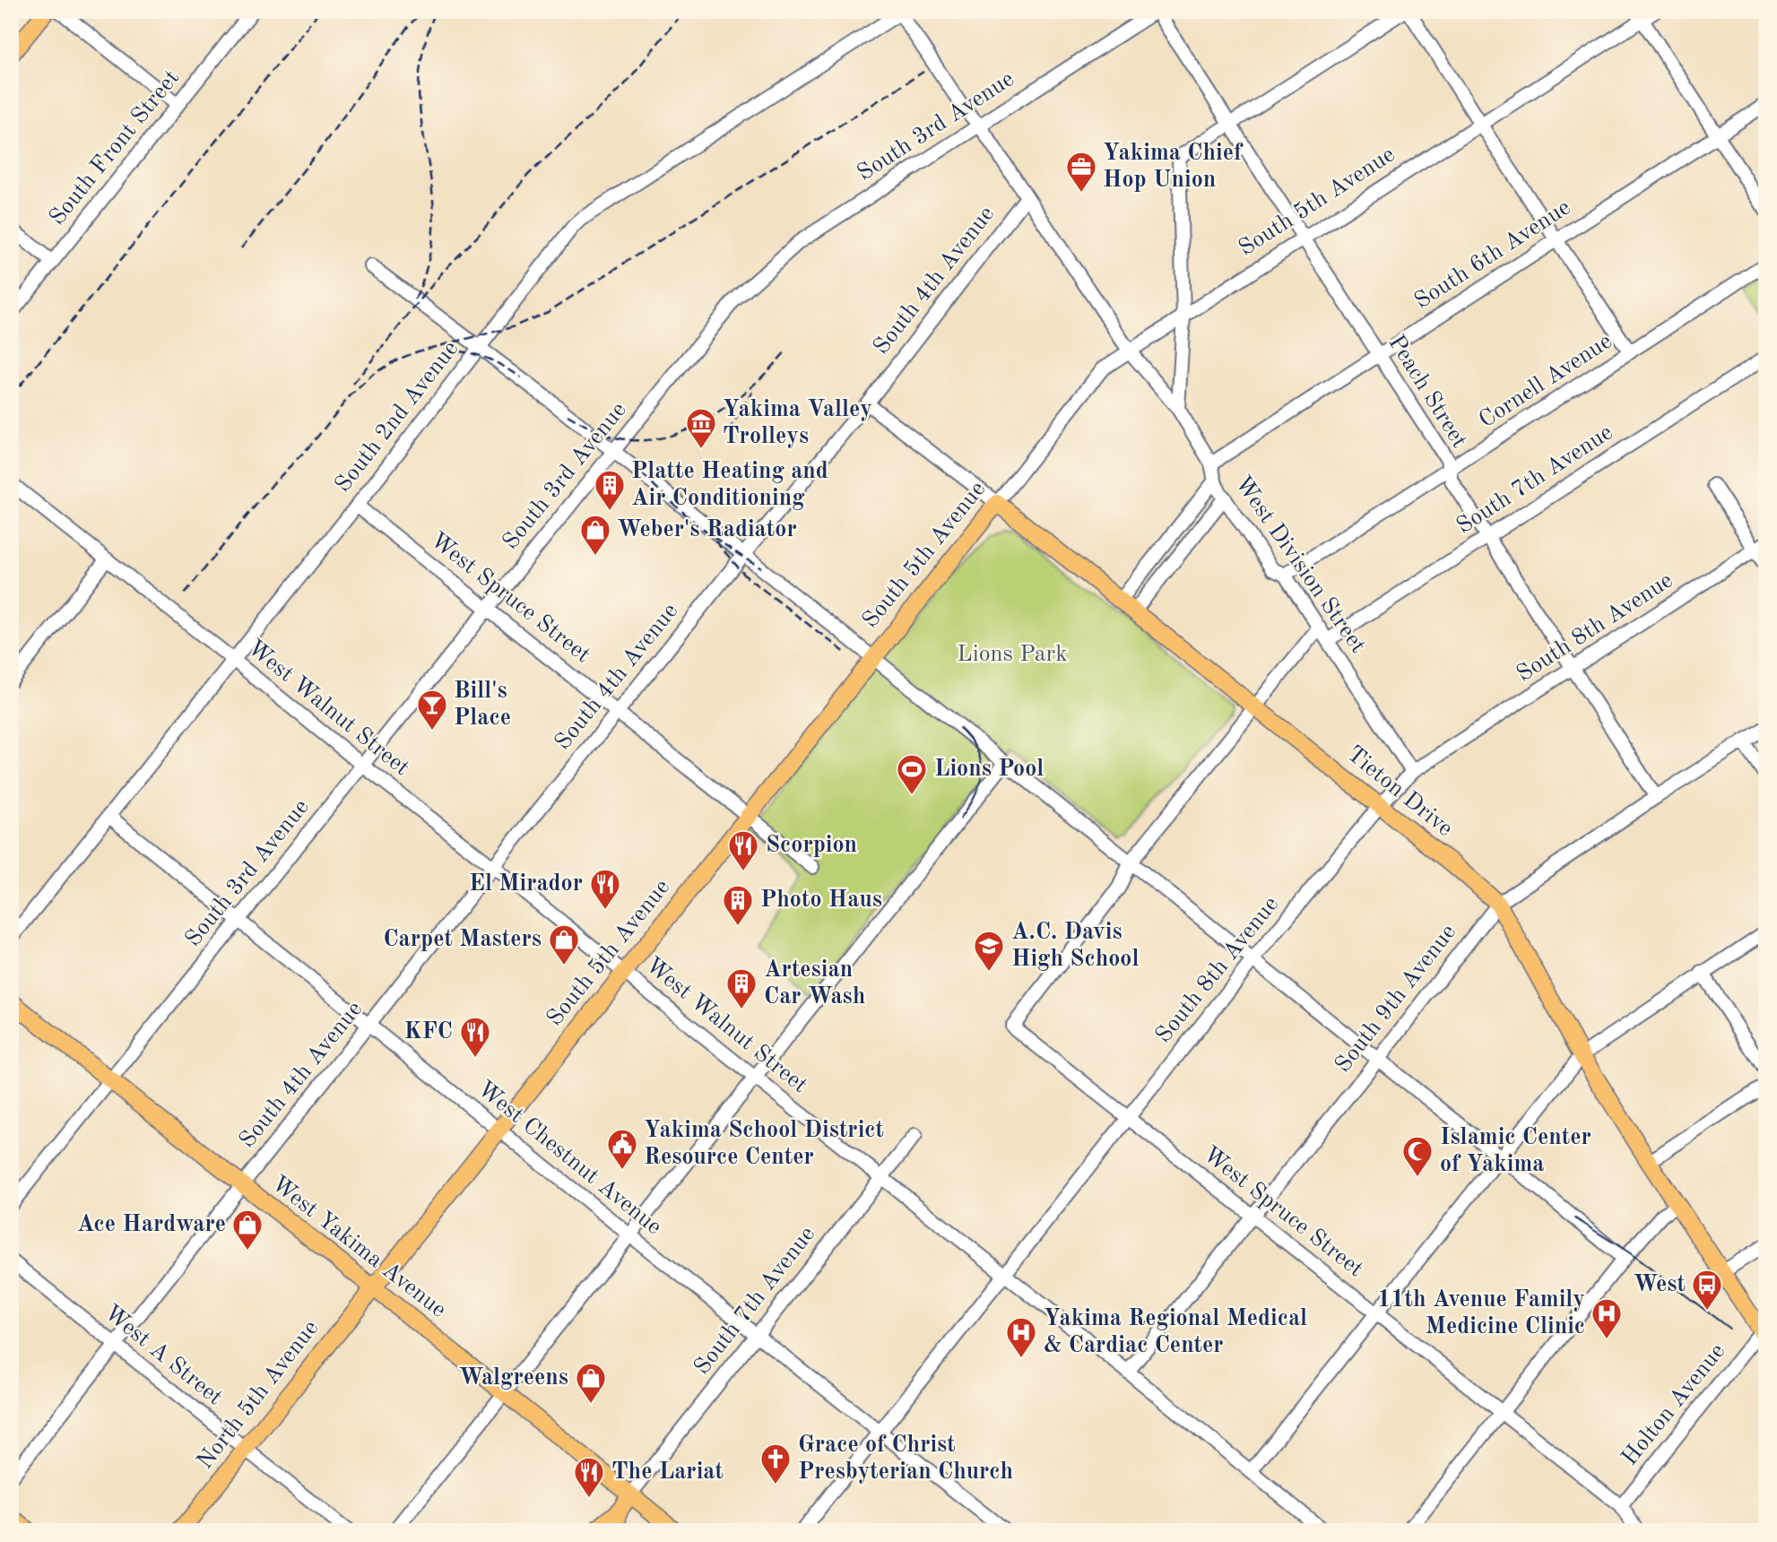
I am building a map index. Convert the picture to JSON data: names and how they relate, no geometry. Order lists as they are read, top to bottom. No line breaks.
{"streets":{"main road":["South 5th Avenue","Tieton Drive","West Yakima Avenue","North 5th Avenue"],"street":["South 3rd Avenue","South Front Street","South 6th Avenue","South 4th Avenue","Cornell Avenue","Peach Street","South 2nd Avenue","South 7th Avenue","West Division Street","West Spruce Street","South 8th Avenue","West Walnut Street","South 9th Avenue","West Chestnut Avenue","West A Street","Holton Avenue"]},"crossings":[["South 3rd Avenue","Peach Street"],["South 3rd Avenue","West Division Street"],["South 3rd Avenue","West Spruce Street"],["South 3rd Avenue","West Walnut Street"],["South 3rd Avenue","West Chestnut Avenue"],["South 3rd Avenue","West Yakima Avenue"],["South 5th Avenue","Peach Street"],["South 5th Avenue","West Division Street"],["South 5th Avenue","West Spruce Street"],["South 5th Avenue","West Walnut Street"],["South 5th Avenue","Tieton Drive"],["South 5th Avenue","West Chestnut Avenue"],["South 5th Avenue","West Yakima Avenue"],["South 5th Avenue","North 5th Avenue"],["South 6th Avenue","Peach Street"],["South 6th Avenue","West Division Street"],["South 4th Avenue","West Division Street"],["South 4th Avenue","West Spruce Street"],["South 4th Avenue","West Walnut Street"],["South 4th Avenue","Tieton Drive"],["South 4th Avenue","West Chestnut Avenue"],["South 4th Avenue","West Yakima Avenue"],["South 4th Avenue","West A Street"],["Cornell Avenue","Peach Street"],["Cornell Avenue","West Division Street"],["Peach Street","South 7th Avenue"],["Peach Street","South 8th Avenue"],["Peach Street","South 9th Avenue"],["South 2nd Avenue","West Division Street"],["South 2nd Avenue","West Spruce Street"],["South 2nd Avenue","West Walnut Street"],["South 2nd Avenue","West Chestnut Avenue"],["South 7th Avenue","West Division Street"],["South 7th Avenue","West Walnut Street"],["South 7th Avenue","West Chestnut Avenue"],["South 7th Avenue","West Yakima Avenue"],["West Division Street","South 8th Avenue"],["West Spruce Street","South 8th Avenue"],["West Spruce Street","South 9th Avenue"],["West Spruce Street","Holton Avenue"],["South 8th Avenue","West Walnut Street"],["South 8th Avenue","Tieton Drive"],["South 8th Avenue","West Chestnut Avenue"],["West Walnut Street","South 9th Avenue"],["Tieton Drive","South 9th Avenue"],["Tieton Drive","Holton Avenue"],["West Yakima Avenue","North 5th Avenue"],["West A Street","North 5th Avenue"]],"parks":["Lions Park"],"places":{"office":["Yakima Chief Hop Union"],"museum":["Yakima Valley Trolleys"],"building":["Platte Heating and Air Conditioning","Photo Haus","Artesian Car Wash"],"shop":["Weber's Radiator","Carpet Masters","Ace Hardware","Walgreens"],"bar":["Bill's Place"],"sports":["Lions Pool"],"restaurant":["Scorpion","El Mirador","KFC","The Lariat"],"school or university":["A.C. Davis High School"],"public building":["Yakima School District Resource Center"],"mosque":["Islamic Center of Yakima"],"bus stop":["West"],"hospital":["11th Avenue Family Medicine Clinic","Yakima Regional Medical & Cardiac Center"],"church":["Grace of Christ Presbyterian Church"]}}
